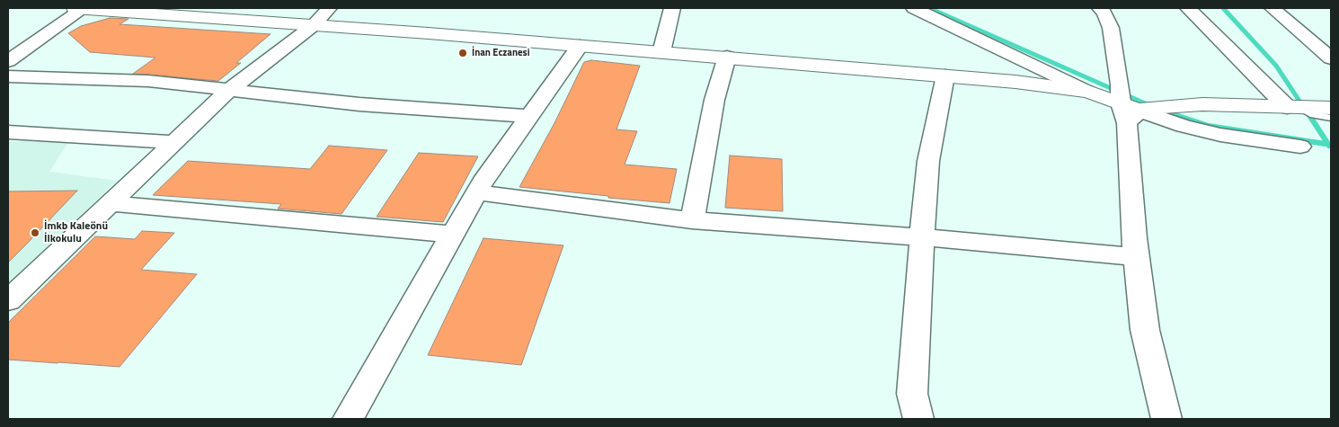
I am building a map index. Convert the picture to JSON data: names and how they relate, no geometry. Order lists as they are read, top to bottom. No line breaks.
{"places":["İnan Eczanesi","İmkb Kaleönü İlkokulu"]}
